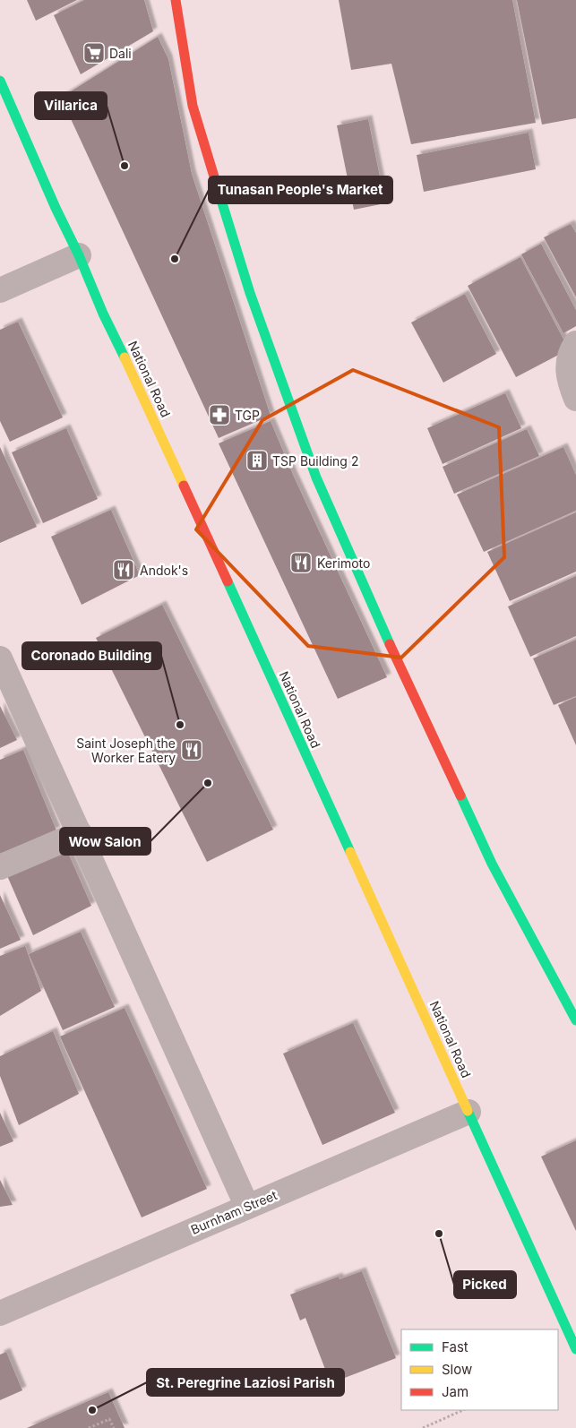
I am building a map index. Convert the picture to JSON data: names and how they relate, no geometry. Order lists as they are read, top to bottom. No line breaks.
{"streets":{"main road":["National Road"],"street":["Burnham Street"]},"crossings":[["National Road","Burnham Street"]],"places":{"supermarket":["Dali"],"other":["Villarica","Tunasan People's Market","Coronado Building","Wow Salon","Picked","St. Peregrine Laziosi Parish"],"pharmacy":["TGP"],"building":["TSP Building 2"],"restaurant":["Kerimoto","Andok's","Saint Joseph the Worker Eatery"]},"legend":["Fast","Slow","Jam"]}
